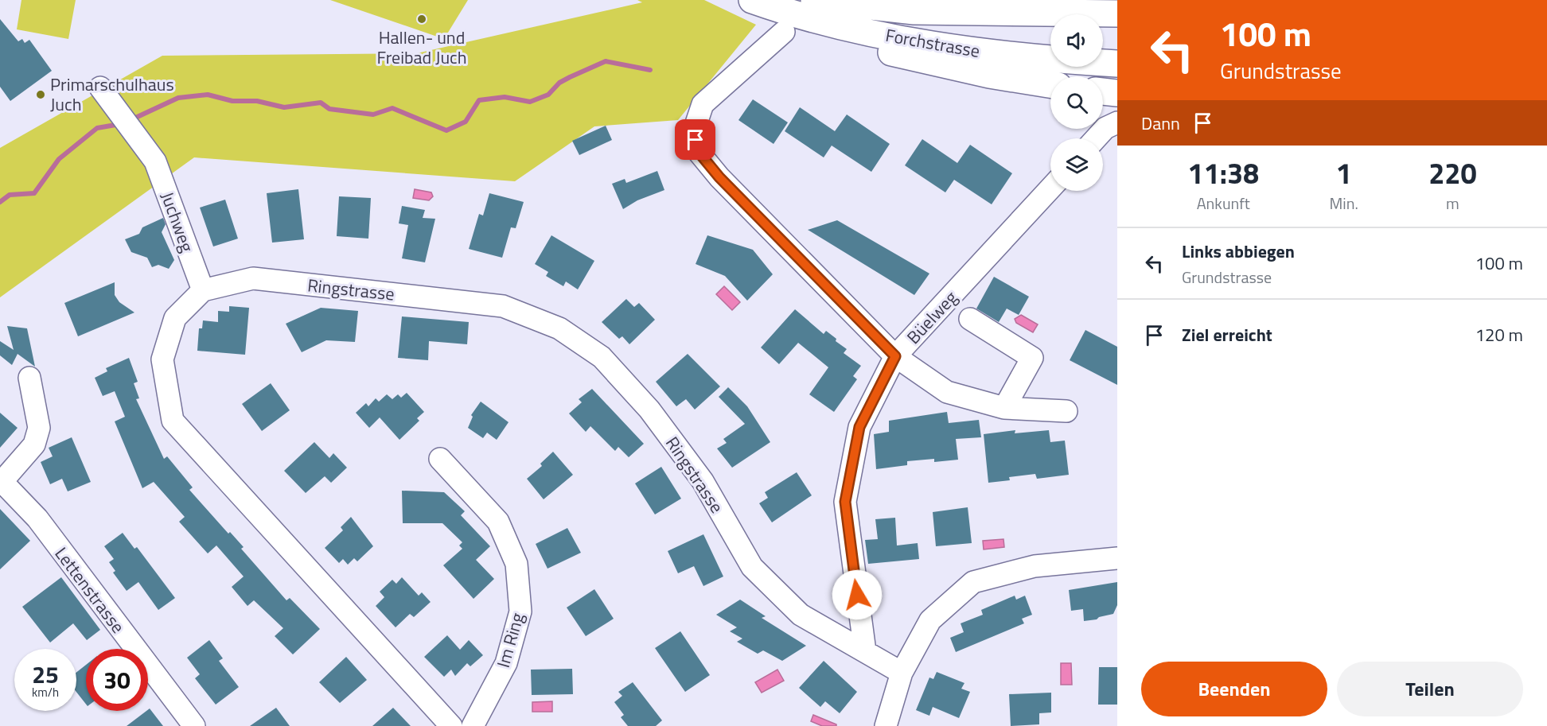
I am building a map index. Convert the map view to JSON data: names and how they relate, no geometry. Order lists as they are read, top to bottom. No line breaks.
{"streets":{"highway":["Forchstrasse"],"street":["Juchweg","Ringstrasse","Büelweg","Lettenstrasse","Im Ring"]},"crossings":[["Juchweg","Ringstrasse"],["Ringstrasse","Büelweg"]],"places":["Hallen- und Freibad Juch","Primarschulhaus Juch"],"page":{"turn":["100 m","Grundstrasse"],"then":"Dann","eta":["11:38","Ankunft","1","Min.","220","m"],"list":[{"name":"Links abbiegen","note":"Grundstrasse","value":"100 m"},{"name":"Ziel erreicht","value":"120 m"}],"speed":"25 km/h","limit":"30","buttons":["Beenden","Teilen"]}}
